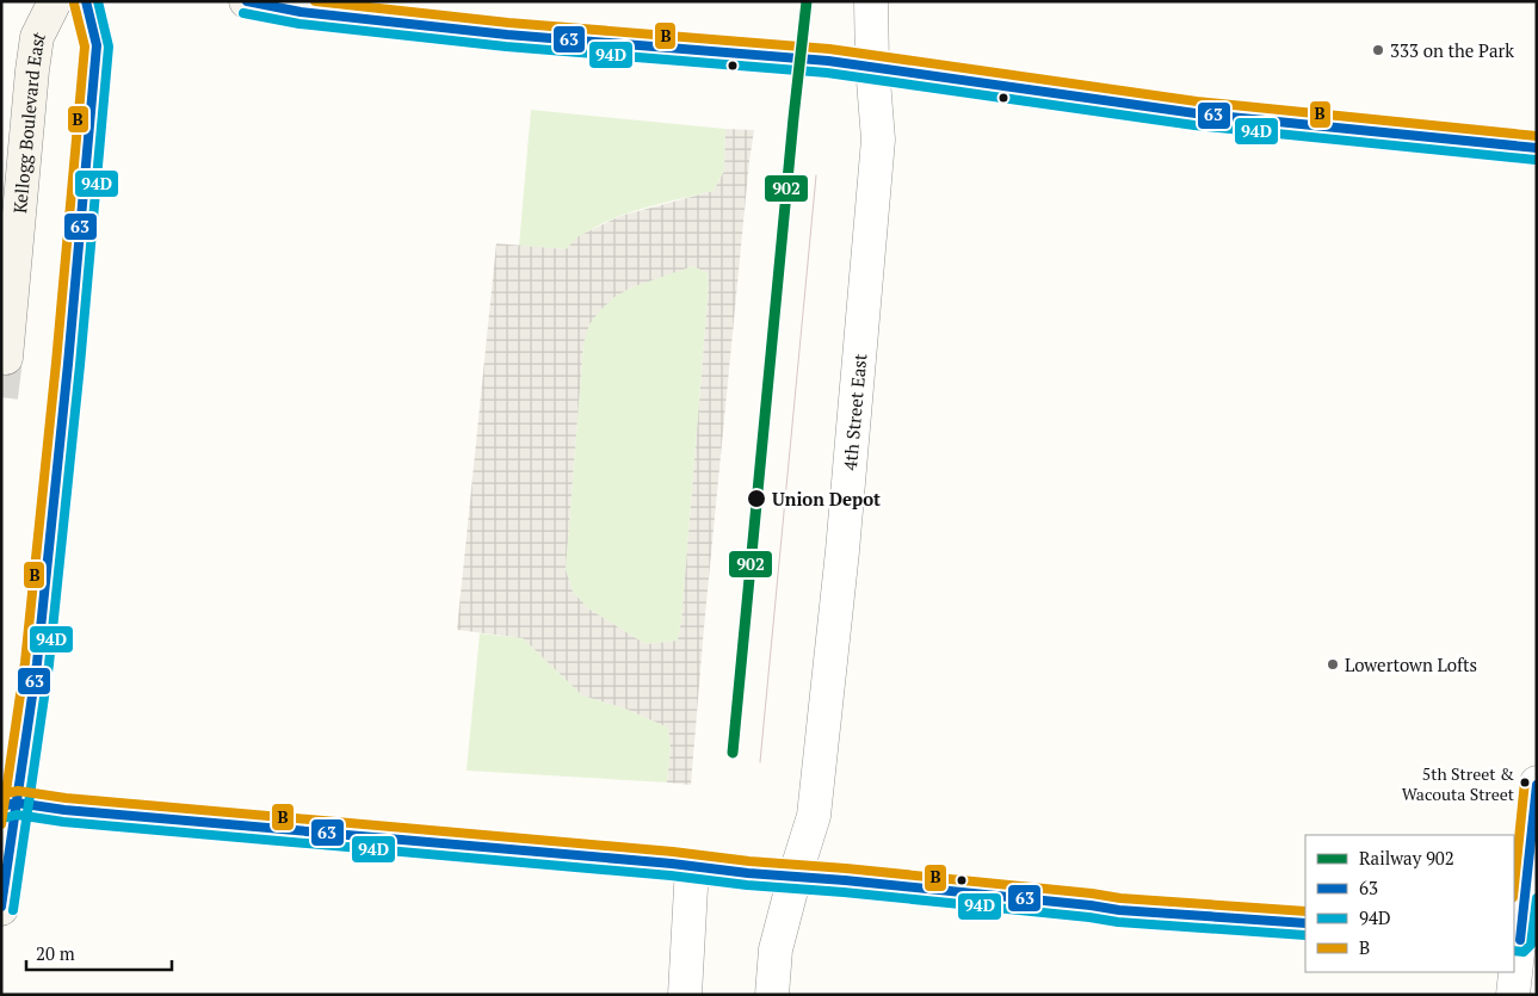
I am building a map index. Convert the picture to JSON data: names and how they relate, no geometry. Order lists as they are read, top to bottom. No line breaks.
{"streets":{"main road":["Kellogg Boulevard East"],"street":["4th Street East"]},"places":["333 on the Park","Union Depot","Lowertown Lofts","5th Street & Wacouta Street"],"lines":["rail line 902","transit line 63","transit line 94D","transit line B"],"legend":["Railway 902","63","94D","B"],"scale_bar":"20 m"}
